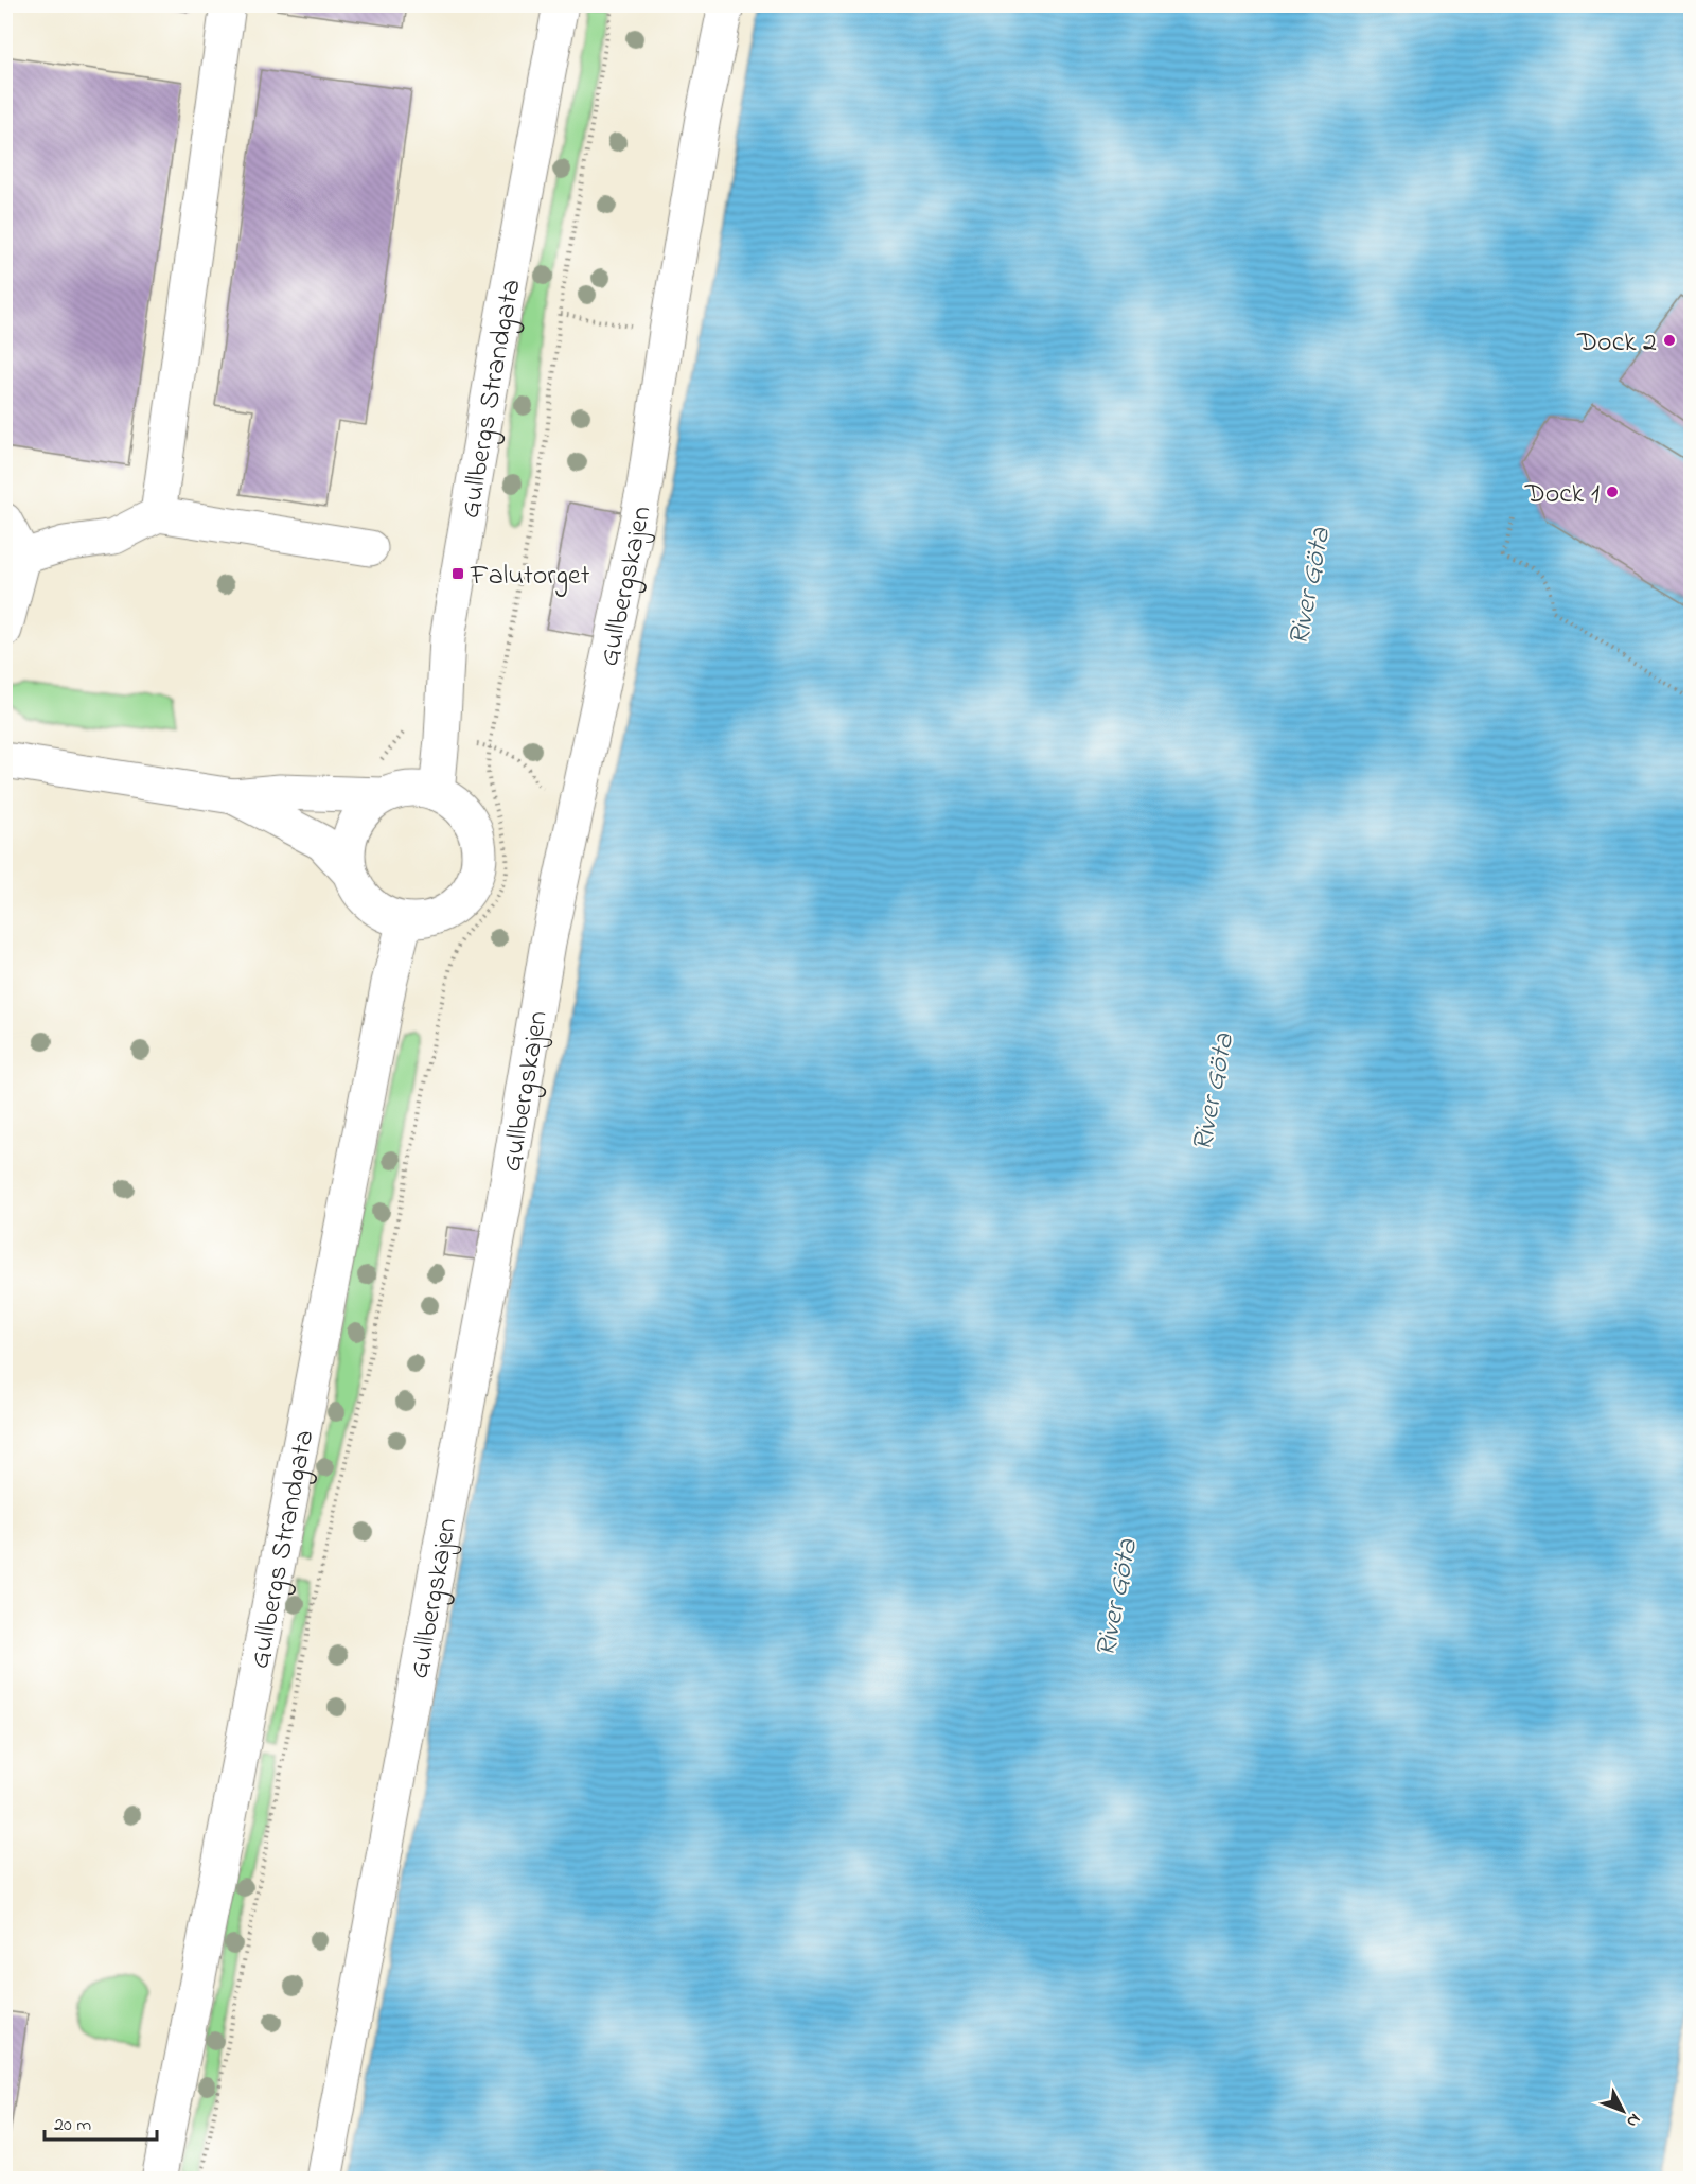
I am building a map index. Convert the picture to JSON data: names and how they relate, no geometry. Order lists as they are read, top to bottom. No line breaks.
{"streets":{"street":["Gullbergs Strandgata","Gullbergskajen"]},"water":["River Göta"],"places":{"other":["Dock 2","Dock 1"],"transit":["Falutorget"]},"scale_bar":"20 m","north":"bottom right"}
